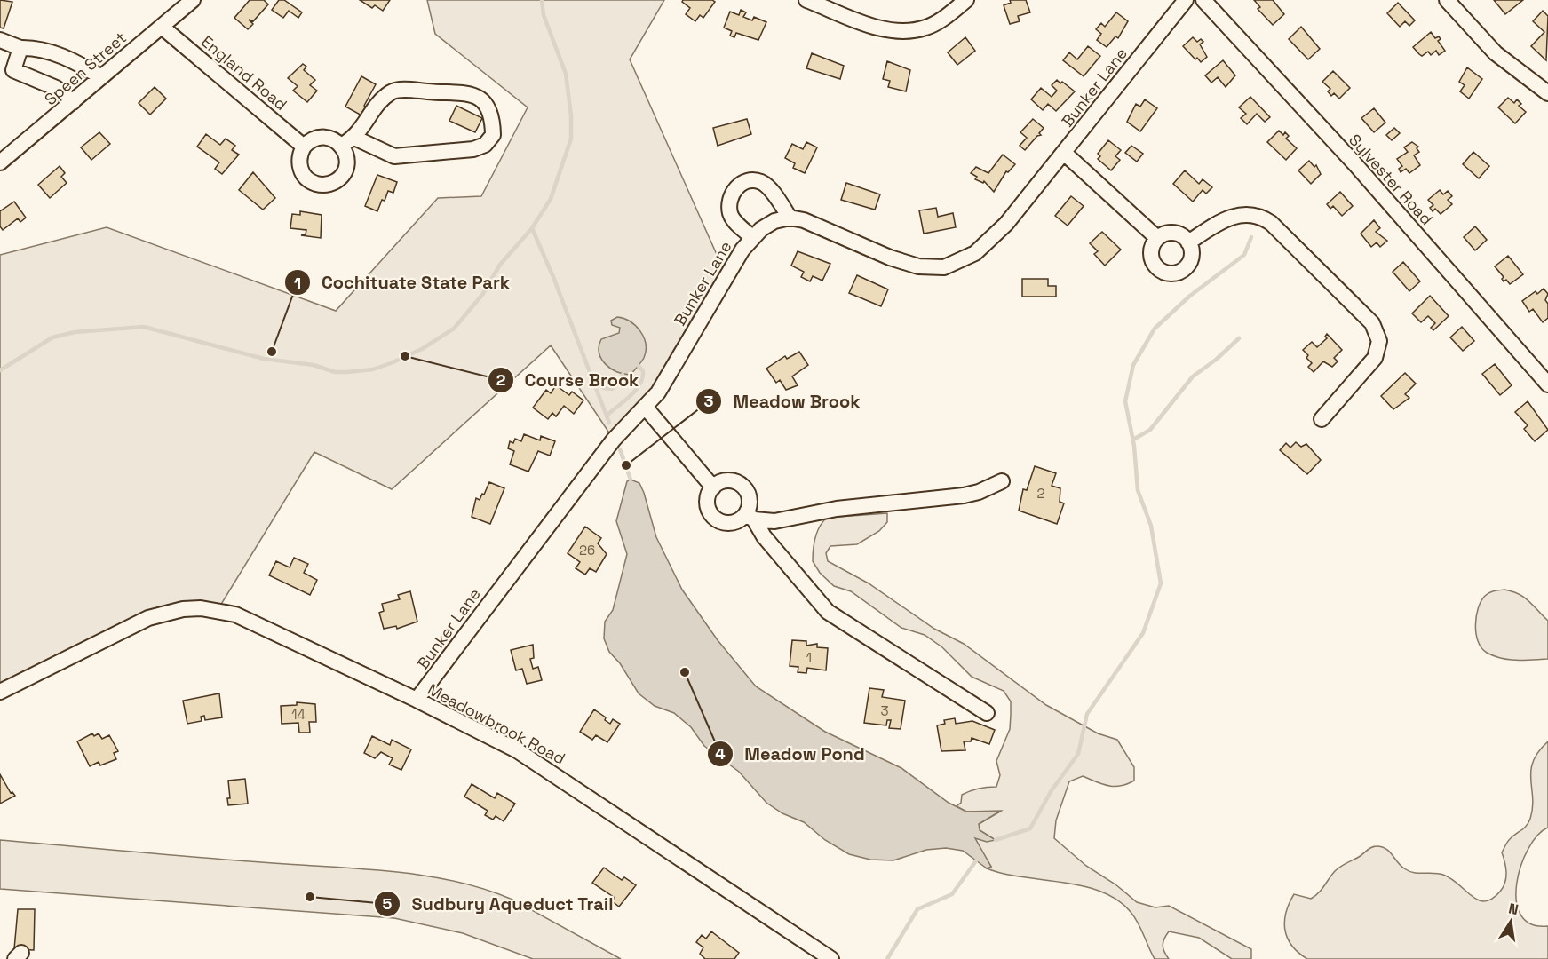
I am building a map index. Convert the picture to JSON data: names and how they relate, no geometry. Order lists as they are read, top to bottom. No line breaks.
{"streets":{"street":["Speen Street","England Road","Bunker Lane","Sylvester Road","Meadowbrook Road"]},"crossings":[["Speen Street","England Road"],["Bunker Lane","Meadowbrook Road"]],"places":["Cochituate State Park","Course Brook","Meadow Brook","Meadow Pond","Sudbury Aqueduct Trail"],"house_numbers":["2","26","1","3","14"],"north":"top"}
